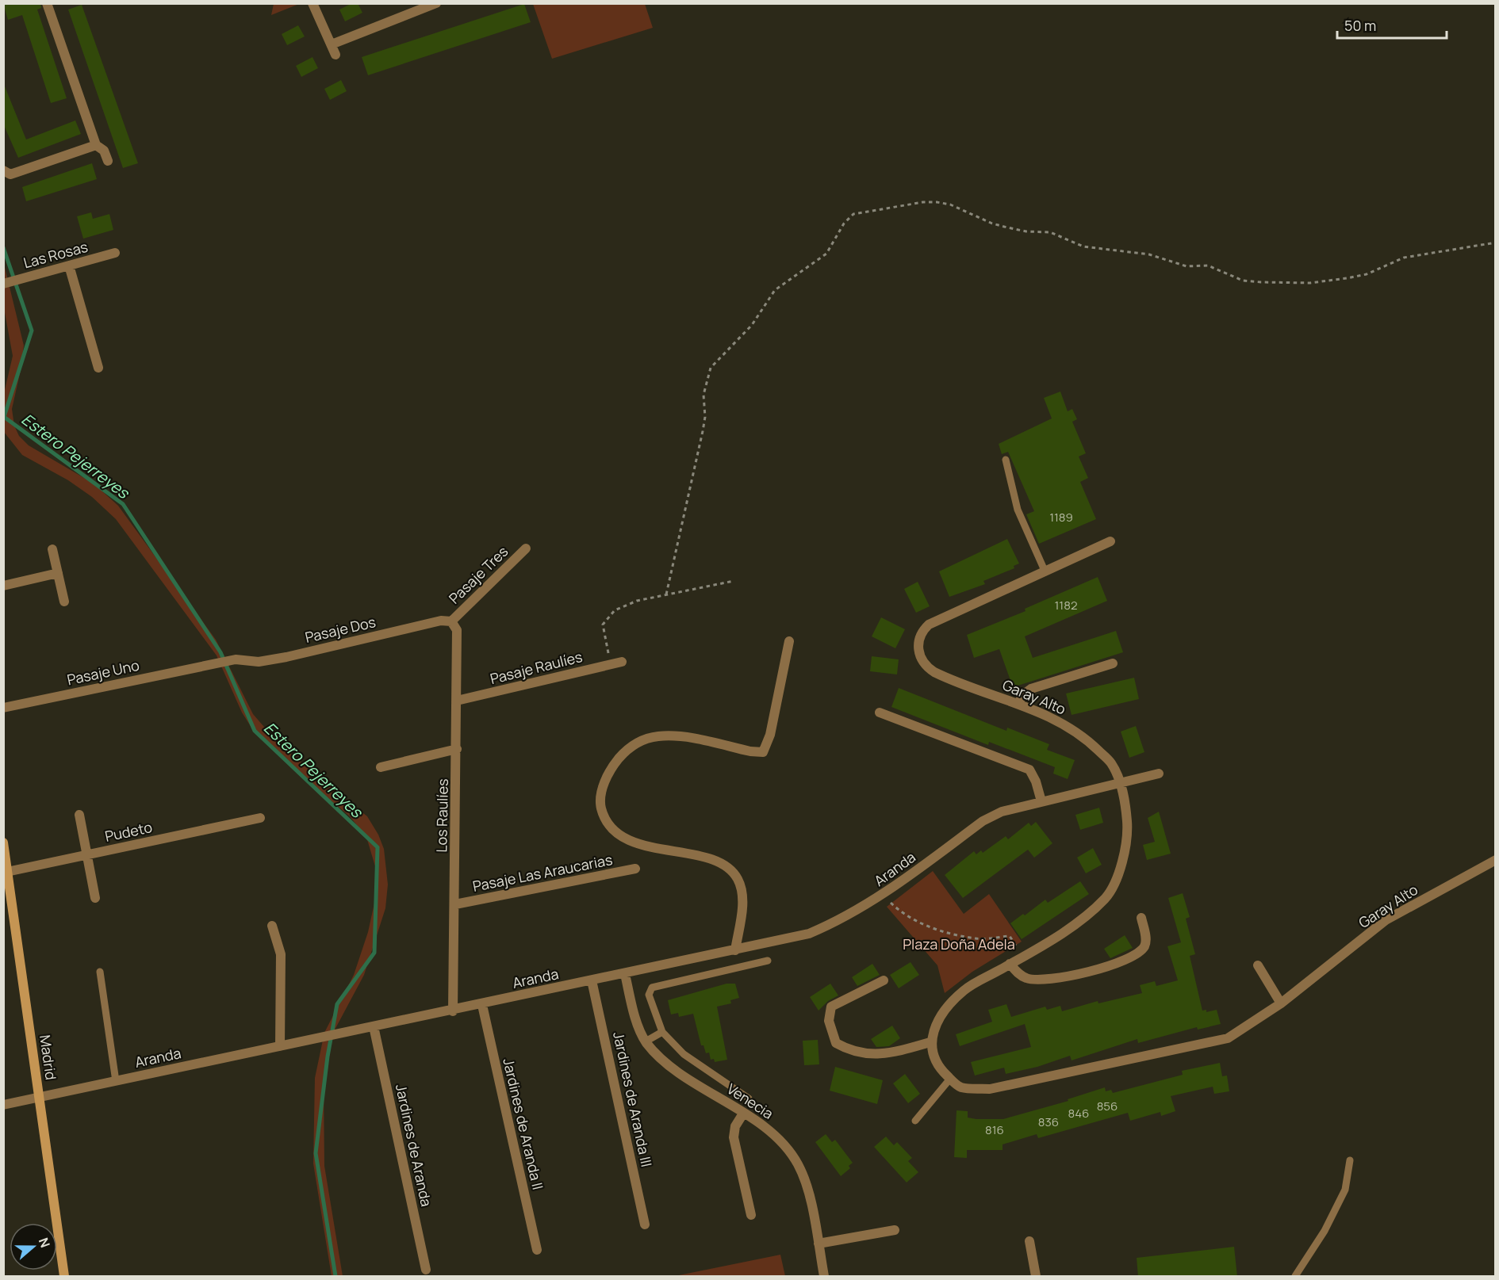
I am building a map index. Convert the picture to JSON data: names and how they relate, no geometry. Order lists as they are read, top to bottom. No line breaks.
{"streets":{"street":["Las Rosas","Pasaje Tres","Pasaje Dos","Pasaje Raulíes","Pasaje Uno","Garay Alto","Los Raulíes","Pudeto","Aranda","Pasaje Las Araucarias","Madrid","Jardines de Aranda III","Venecia","Jardines de Aranda II","Jardines de Aranda"]},"crossings":[["Pasaje Tres","Pasaje Dos"],["Pasaje Tres","Los Raulíes"],["Pasaje Dos","Pasaje Uno"],["Pasaje Dos","Los Raulíes"],["Pasaje Raulíes","Los Raulíes"],["Garay Alto","Aranda"],["Los Raulíes","Aranda"],["Los Raulíes","Pasaje Las Araucarias"],["Pudeto","Madrid"],["Aranda","Madrid"],["Aranda","Jardines de Aranda III"],["Aranda","Venecia"],["Aranda","Jardines de Aranda II"],["Aranda","Jardines de Aranda"]],"water":["Estero Pejerreyes"],"parks":["Plaza Doña Adela"],"house_numbers":["1189","1182","856","846","836","816"],"scale_bar":"50 m","north":"right"}
